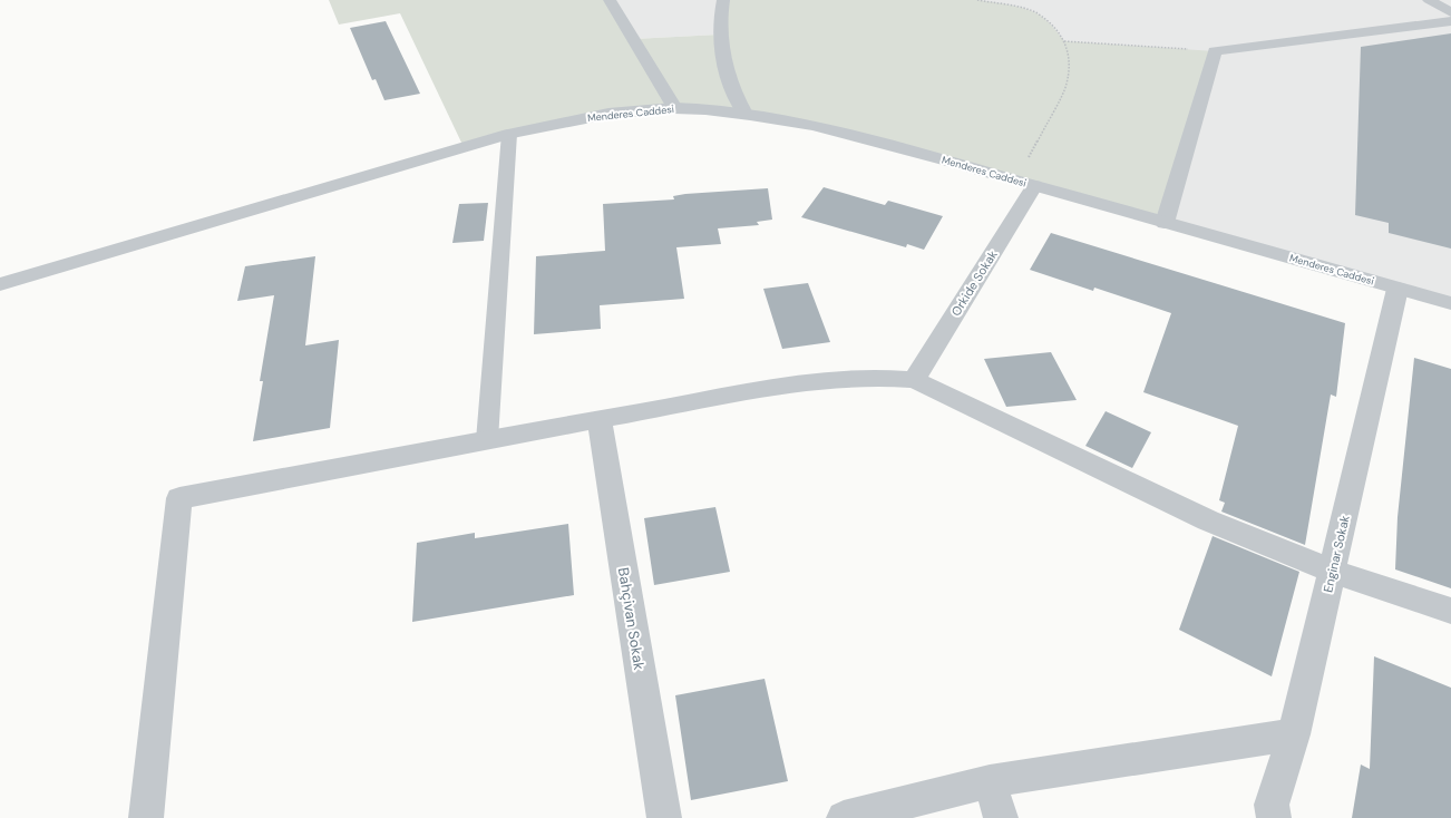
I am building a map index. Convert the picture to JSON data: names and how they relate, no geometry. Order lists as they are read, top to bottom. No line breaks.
{"streets":{"street":["Menderes Caddesi","Orkide Sokak","Enginar Sokak","Bahçivan Sokak"]},"crossings":[["Menderes Caddesi","Orkide Sokak"],["Menderes Caddesi","Enginar Sokak"]]}
